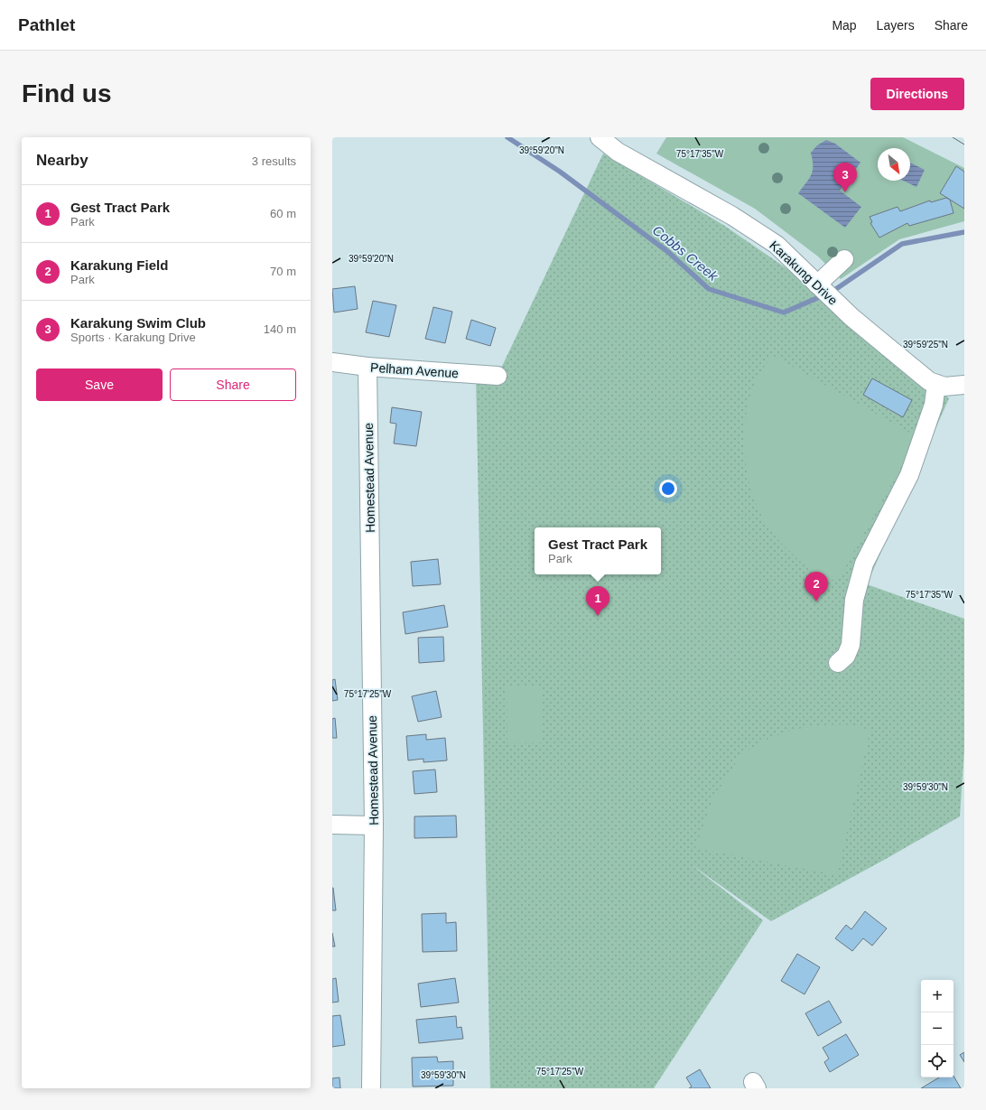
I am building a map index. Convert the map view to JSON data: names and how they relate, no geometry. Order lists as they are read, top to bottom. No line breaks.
{"streets":{"street":["Karakung Drive","Pelham Avenue","Homestead Avenue"]},"crossings":[["Pelham Avenue","Homestead Avenue"]],"water":["Cobbs Creek"],"north":"bottom right","page":{"header":"Pathlet","nav":["Map","Layers","Share"],"buttons":["Directions",["Save","Share"]],"title":"Find us","heading":["Nearby","3 results"],"pins":["3","2","1"],"list":[{"mark":"1","name":"Gest Tract Park","note":"Park","value":"60 m"},{"mark":"2","name":"Karakung Field","note":"Park","value":"70 m"},{"mark":"3","name":"Karakung Swim Club","note":"Sports · Karakung Drive","value":"140 m"}],"popup":["Gest Tract Park","Park"],"map_buttons":["+","−"]},"coordinates":["39°59'20\"N","75°17'35\"W","39°59'25\"N","75°17'25\"W","39°59'30\"N"]}
